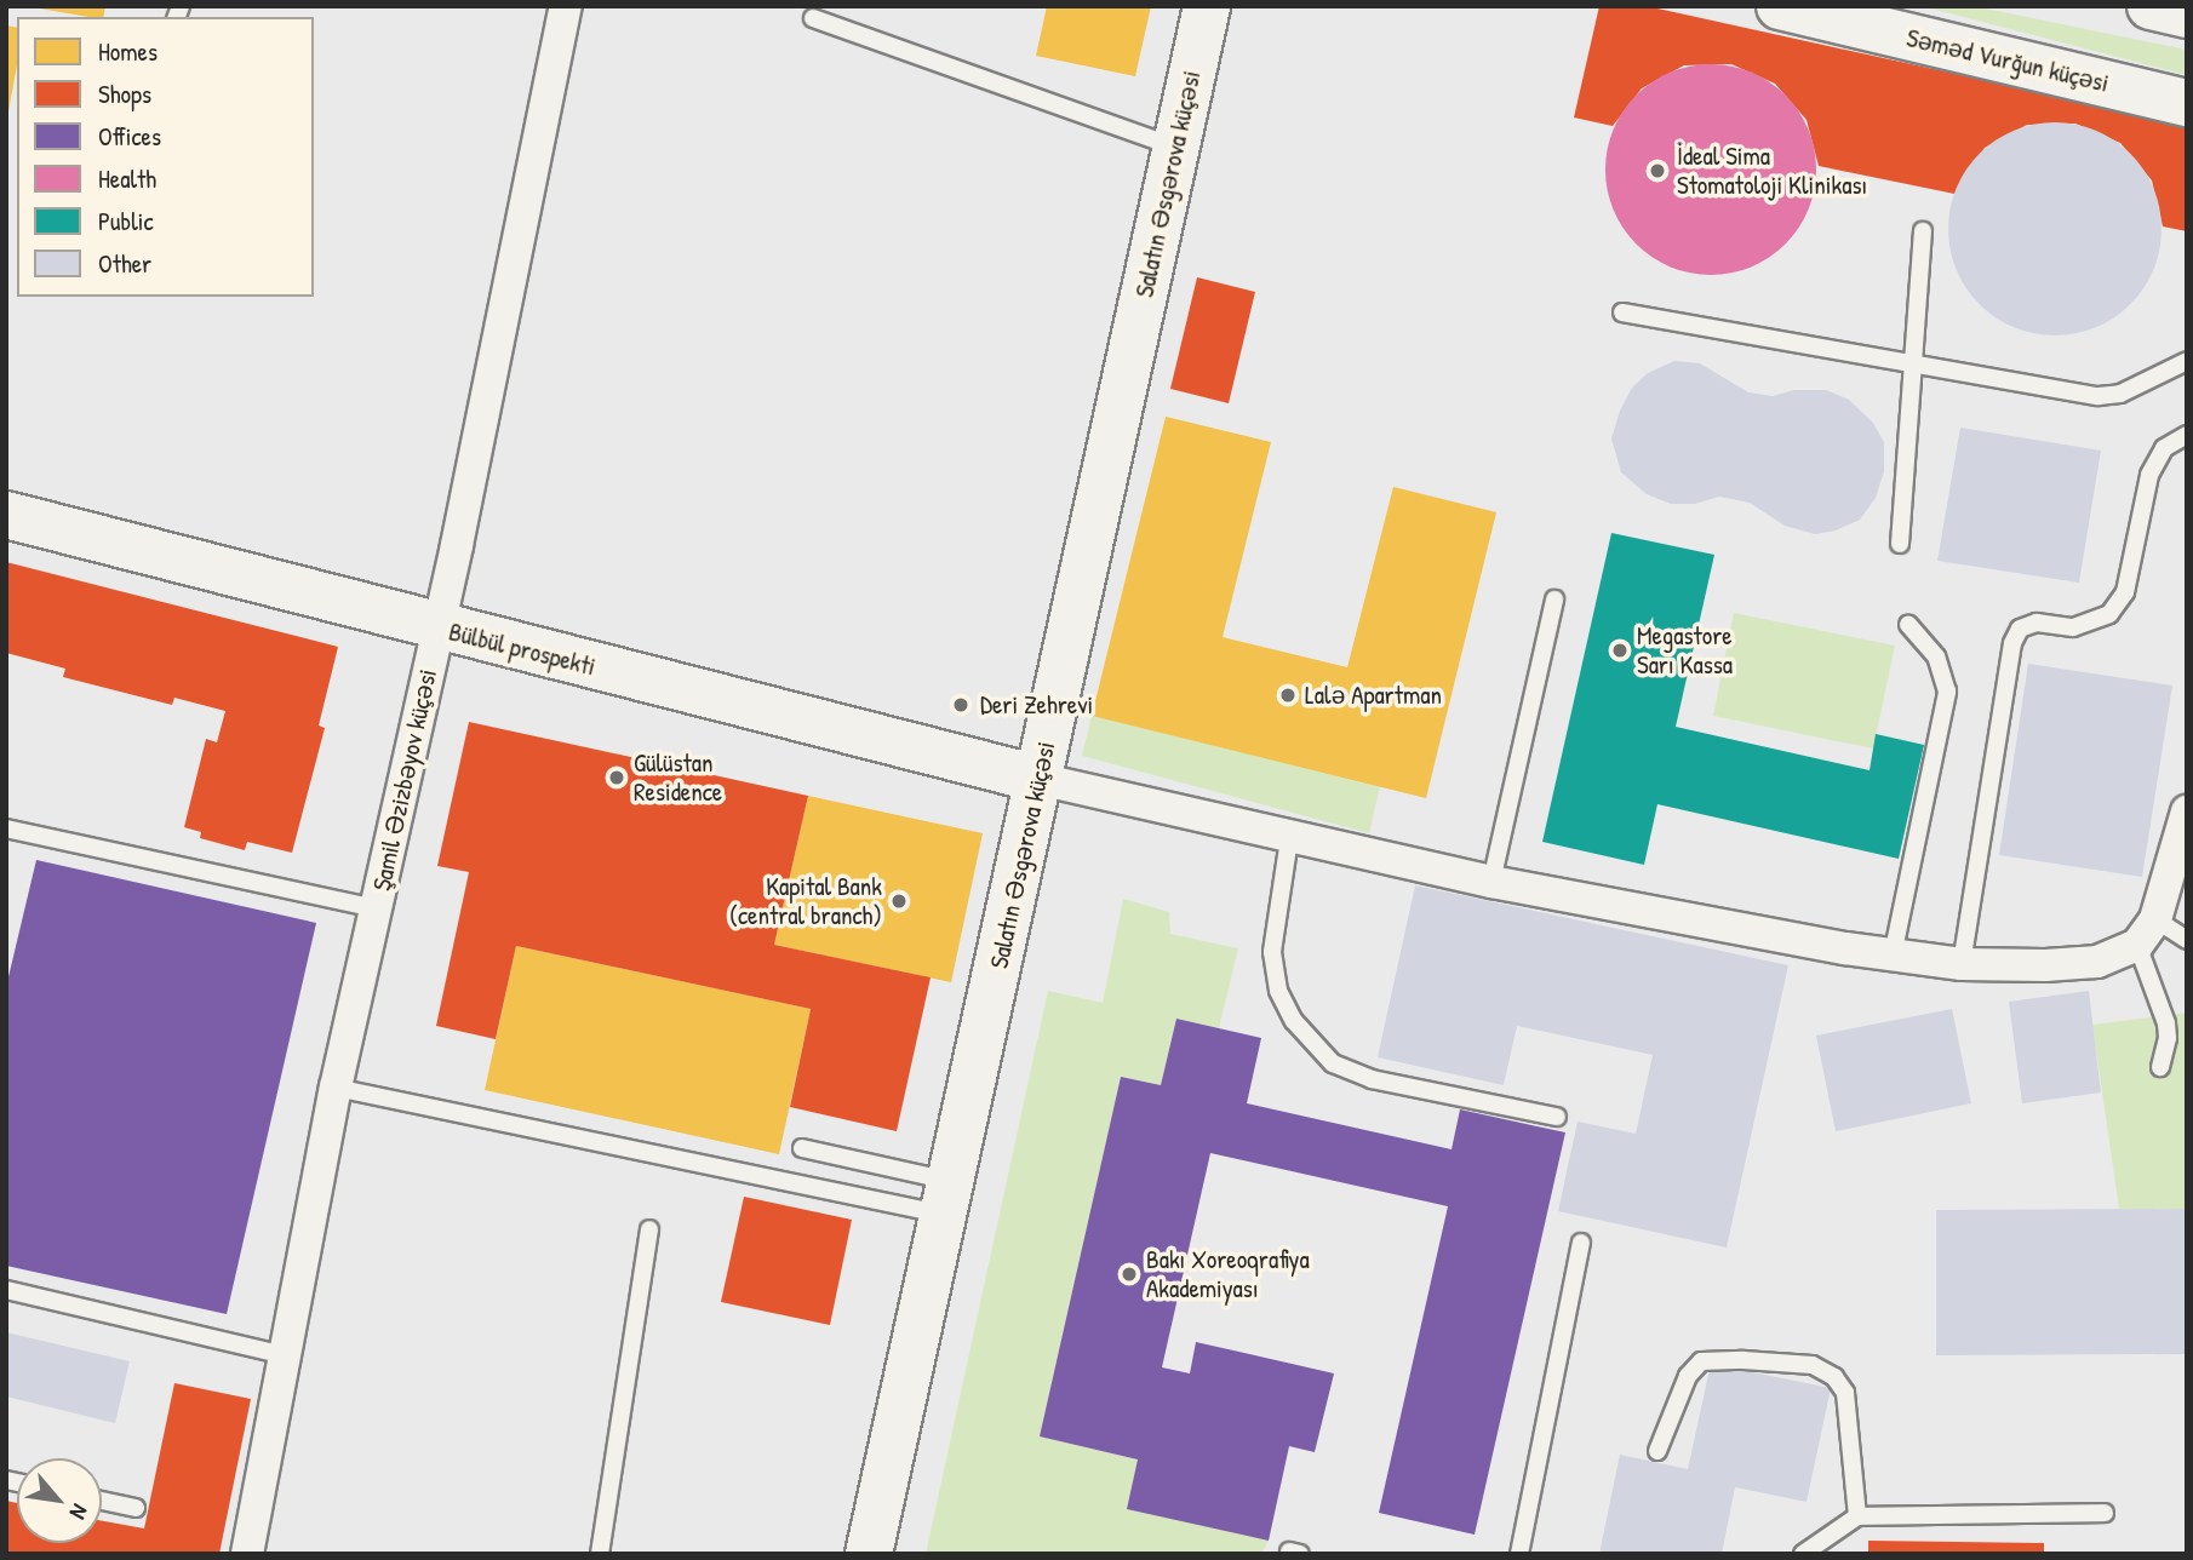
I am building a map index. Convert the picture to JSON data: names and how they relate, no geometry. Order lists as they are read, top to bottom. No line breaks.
{"streets":{"main road":["Səməd Vurğun küçəsi","Salatın Əsgərova küçəsi","Bülbül prospekti"],"street":["Şamil Əzizbəyov küçəsi"]},"crossings":[["Salatın Əsgərova küçəsi","Bülbül prospekti"],["Bülbül prospekti","Şamil Əzizbəyov küçəsi"]],"places":["İdeal Sima Stomatoloji Klinikası","Megastore Sarı Kassa","Lalә Apartman","Deri Zehrevi","Gülüstan Residence","Kapital Bank (central branch)","Bakı Xoreoqrafiya Akademiyası"],"legend":["Homes","Shops","Offices","Health","Public","Other"],"north":"bottom right"}
